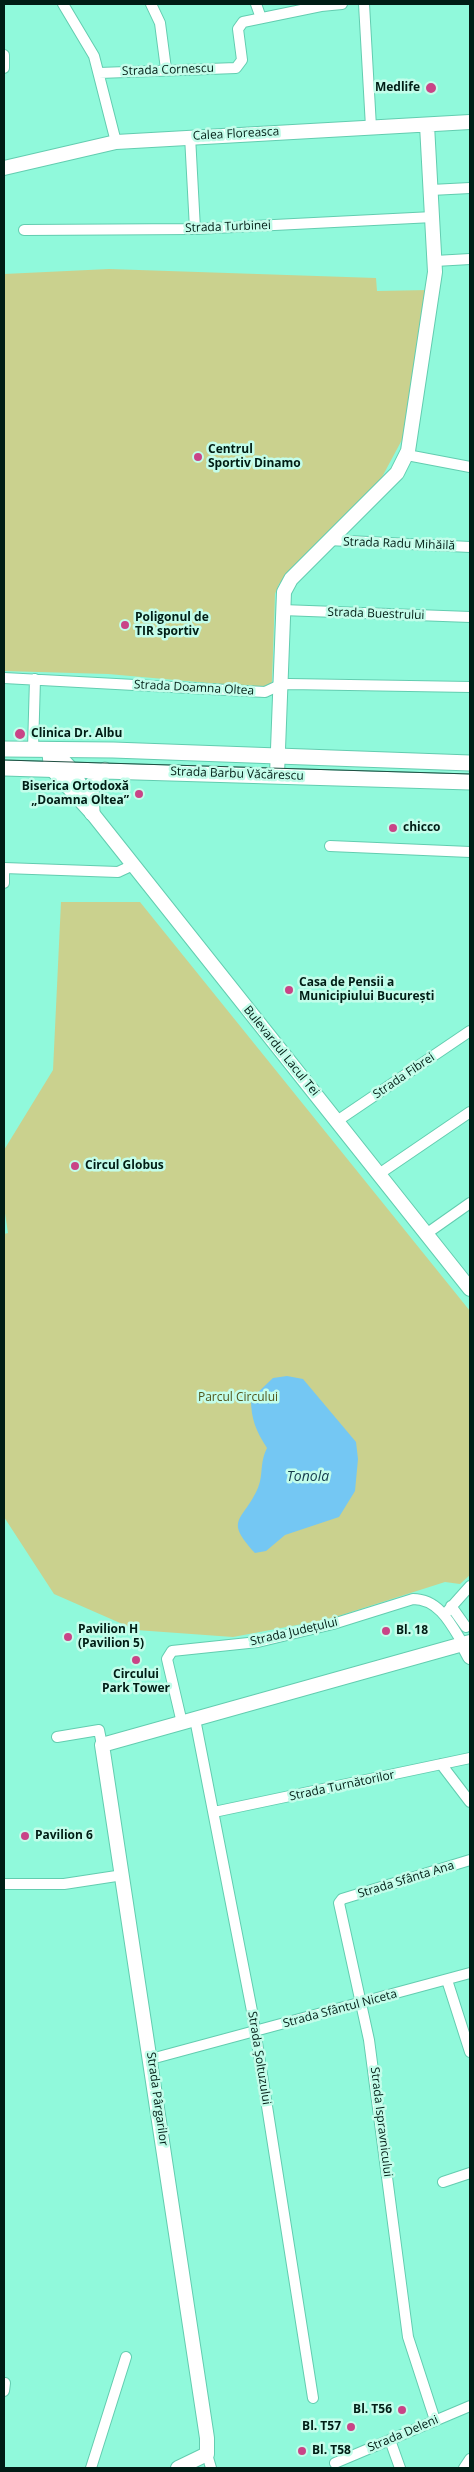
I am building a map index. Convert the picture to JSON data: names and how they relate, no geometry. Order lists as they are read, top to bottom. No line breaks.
{"streets":{"main road":["Strada Barbu Văcărescu"],"street":["Strada Cornescu","Calea Floreasca","Strada Turbinei","Strada Radu Mihăilă","Strada Buestrului","Strada Doamna Oltea","Bulevardul Lacul Tei","Strada Fibrei","Strada Județului","Strada Turnătorilor","Strada Sfânta Ana","Strada Sfântul Niceta","Strada Șoltuzului","Strada Pârgarilor","Strada Ispravnicului","Strada Deleni"]},"crossings":[["Strada Barbu Văcărescu","Bulevardul Lacul Tei"],["Bulevardul Lacul Tei","Strada Fibrei"],["Strada Județului","Strada Șoltuzului"],["Strada Turnătorilor","Strada Șoltuzului"],["Strada Sfânta Ana","Strada Ispravnicului"],["Strada Sfântul Niceta","Strada Șoltuzului"],["Strada Sfântul Niceta","Strada Pârgarilor"],["Strada Sfântul Niceta","Strada Ispravnicului"],["Strada Ispravnicului","Strada Deleni"]],"water":["Tonola"],"parks":["Parcul Circului"],"places":["Medlife","Centrul Sportiv Dinamo","Poligonul de TIR sportiv","Clinica Dr. Albu","Biserica Ortodoxă „Doamna Oltea”","chicco","Casa de Pensii a Municipiului București","Circul Globus","Bl. 18","Pavilion H (Pavilion 5)","Circului Park Tower","Pavilion 6","Bl. T56","Bl. T57","Bl. T58"]}
